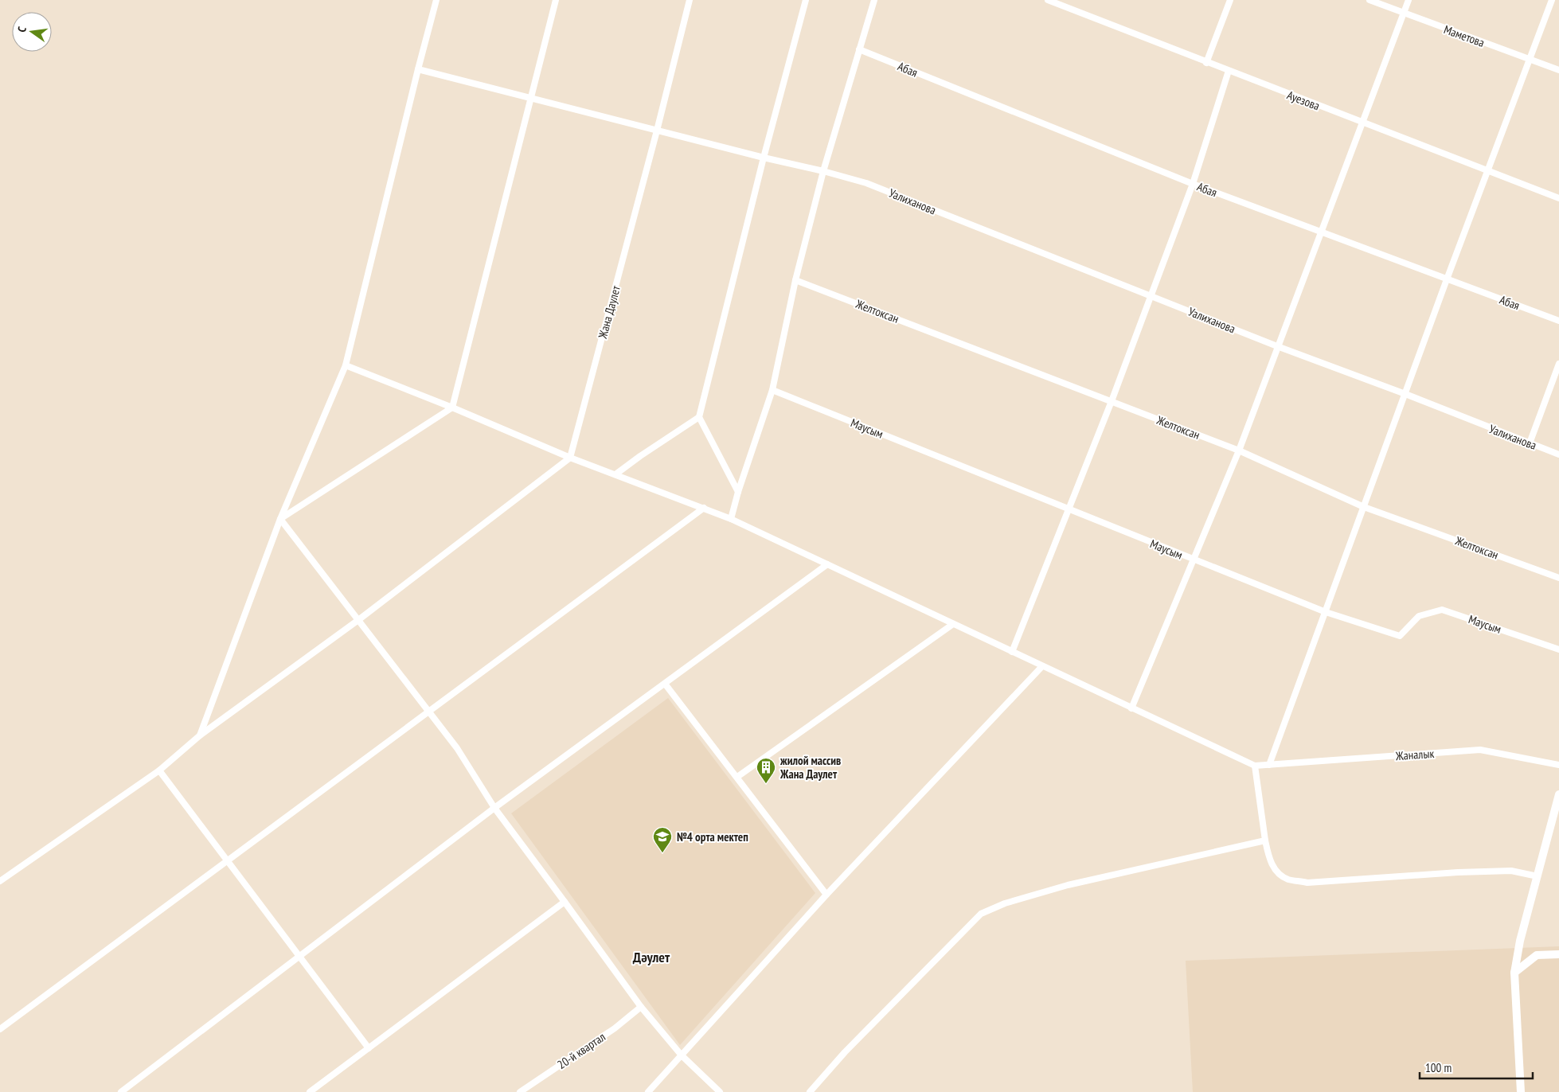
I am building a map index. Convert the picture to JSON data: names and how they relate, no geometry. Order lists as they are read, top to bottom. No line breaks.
{"streets":{"street":["Маметова","Абая","Ауезова","Уалиханова","Желтоксан","Жана Даулет","Маусым","Жаналык","20-й квартал"]},"crossings":[["Уалиханова","Жана Даулет"]],"districts":["Дәулет"],"places":{"building":["жилой массив Жана Даулет"],"school or university":["№4 орта мектеп"]},"scale_bar":"100 m","north":"left"}
